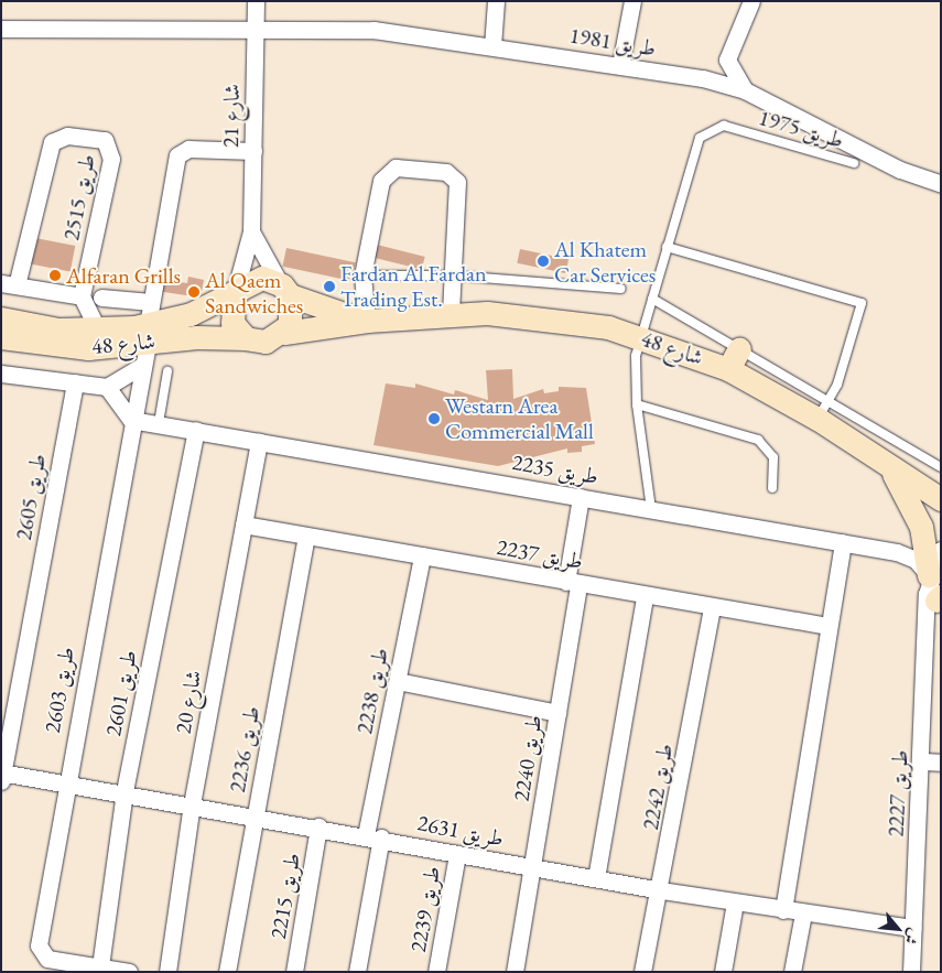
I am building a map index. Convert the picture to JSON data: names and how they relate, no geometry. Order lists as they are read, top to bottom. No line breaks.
{"streets":{"street":["طريق 1981","شارع 21","طريق 2515","شارع 48","طريق 2235","طريق 2605","طريق 2237","طريق 2603","طريق 2238","طريق 2601","شارع 20","طريق 2236","طريق 2240","طريق 2242","طريق 2227","طريق 2631","طريق 2215","طريق 2239"],"lane":["طريق 1975"]},"crossings":[["طريق 1981","شارع 21"],["شارع 21","شارع 48"],["شارع 21","طريق 2603"],["شارع 48","طريق 2603"],["طريق 2235","طريق 2603"],["طريق 2235","طريق 2601"],["طريق 2235","شارع 20"],["طريق 2235","طريق 2240"],["طريق 2235","طريق 2227"],["طريق 2605","طريق 2631"],["طريق 2237","طريق 2238"],["طريق 2237","شارع 20"],["طريق 2237","طريق 2236"],["طريق 2237","طريق 2240"],["طريق 2237","طريق 2242"],["طريق 2603","طريق 2601"],["طريق 2603","طريق 2631"],["طريق 2238","طريق 2631"],["طريق 2601","طريق 2631"],["شارع 20","طريق 2631"],["طريق 2236","طريق 2631"],["طريق 2240","طريق 2631"],["طريق 2242","طريق 2631"],["طريق 2227","طريق 2631"],["طريق 2631","طريق 2215"],["طريق 2631","طريق 2239"]],"places":["Al Khatem Car Services","Alfaran Grills","Fardan Al Fardan Trading Est.","Al Qaem Sandwiches","Westarn Area Commercial Mall"],"north":"bottom right"}
